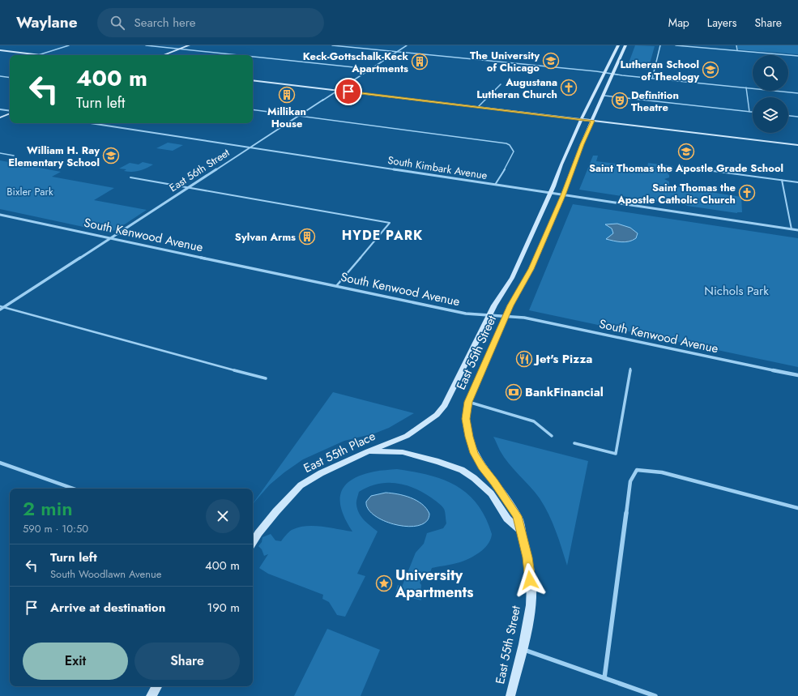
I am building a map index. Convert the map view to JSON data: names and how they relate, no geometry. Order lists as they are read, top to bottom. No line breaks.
{"streets":{"street":["South Kimbark Avenue","East 56th Street","South Kenwood Avenue","East 55th Street","East 55th Place"]},"crossings":[["South Kimbark Avenue","East 56th Street"],["South Kimbark Avenue","East 55th Street"],["East 56th Street","South Kenwood Avenue"],["South Kenwood Avenue","East 55th Street"],["East 55th Street","East 55th Place"]],"districts":["HYDE PARK"],"parks":["Bixler Park","Nichols Park"],"places":{"school or university":["The University of Chicago","Lutheran School of Theology","Saint Thomas the Apostle Grade School","William H. Ray Elementary School"],"building":["Keck-Gottschalk-Keck Apartments","Millikan House","Sylvan Arms"],"church":["Augustana Lutheran Church","Saint Thomas the Apostle Catholic Church"],"theatre":["Definition Theatre"],"restaurant":["Jet's Pizza"],"bank":["BankFinancial"],"place":["University Apartments"]},"page":{"header":"Waylane","search":"Search here","nav":["Map","Layers","Share"],"turn":["400 m","Turn left"],"heading":["2 min","590 m · 10:50"],"list":[{"name":"Turn left","note":"South Woodlawn Avenue","value":"400 m"},{"name":"Arrive at destination","value":"190 m"}],"buttons":["Exit","Share"]}}
